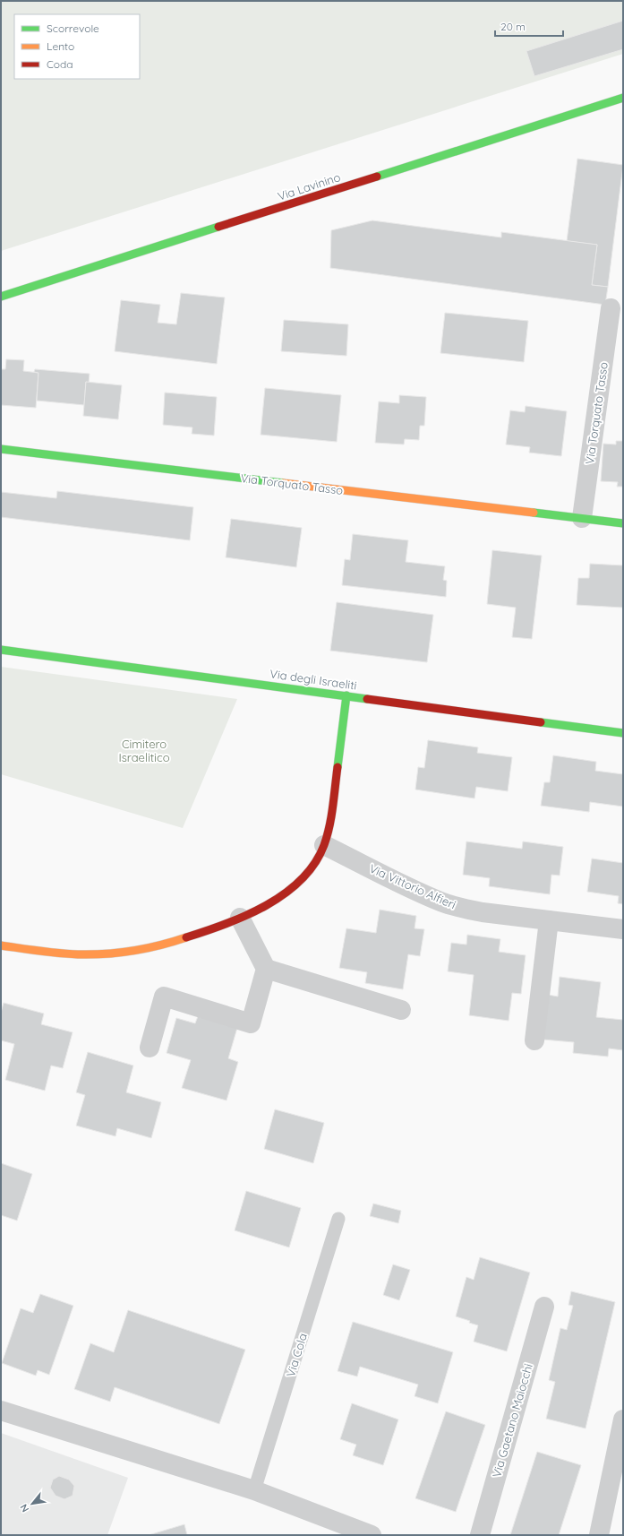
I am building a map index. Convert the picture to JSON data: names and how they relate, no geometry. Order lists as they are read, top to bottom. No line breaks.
{"streets":{"street":["Via Lavinino","Via Torquato Tasso","Via degli Israeliti","Via Vittorio Alfieri","Via Gaetano Maiocchi"],"lane":["Via Cola"]},"parks":["Cimitero Israelitico"],"legend":["Scorrevole","Lento","Coda"],"scale_bar":"20 m","north":"bottom left"}
